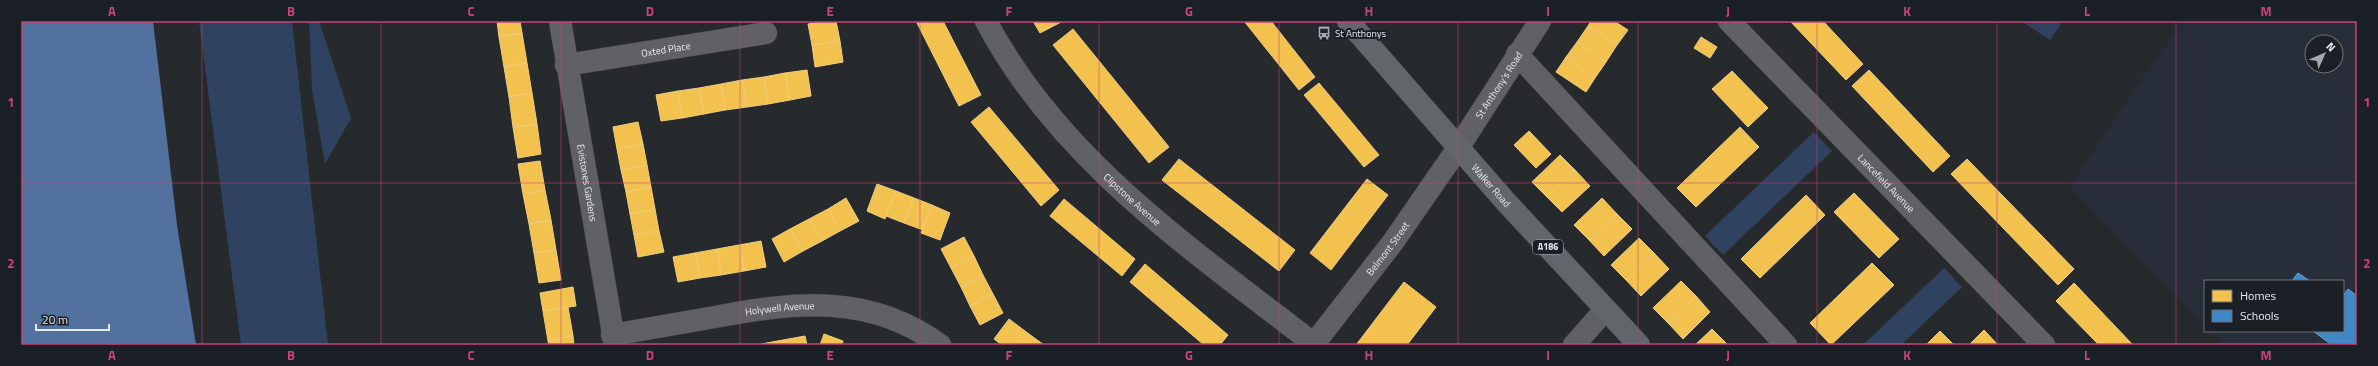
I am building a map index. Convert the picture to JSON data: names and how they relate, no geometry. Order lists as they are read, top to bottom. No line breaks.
{"streets":{"main road":["Walker Road","A186"],"street":["Oxted Place","St Anthony's Road","Lancefield Avenue","Evistones Gardens","Clipstone Avenue","Belmont Street","Holywell Avenue"]},"crossings":[["Oxted Place","Evistones Gardens"],["St Anthony's Road","Walker Road"],["St Anthony's Road","Belmont Street"],["Evistones Gardens","Holywell Avenue"],["Walker Road","Belmont Street"],["Clipstone Avenue","Belmont Street"]],"places":{"bus stop":["St Anthonys"]},"legend":["Homes","Schools"],"scale_bar":"20 m","north":"top right","grid":{"columns":["A","B","C","D","E","F","G","H","I","J","K","L","M"],"rows":["1","2"]}}
